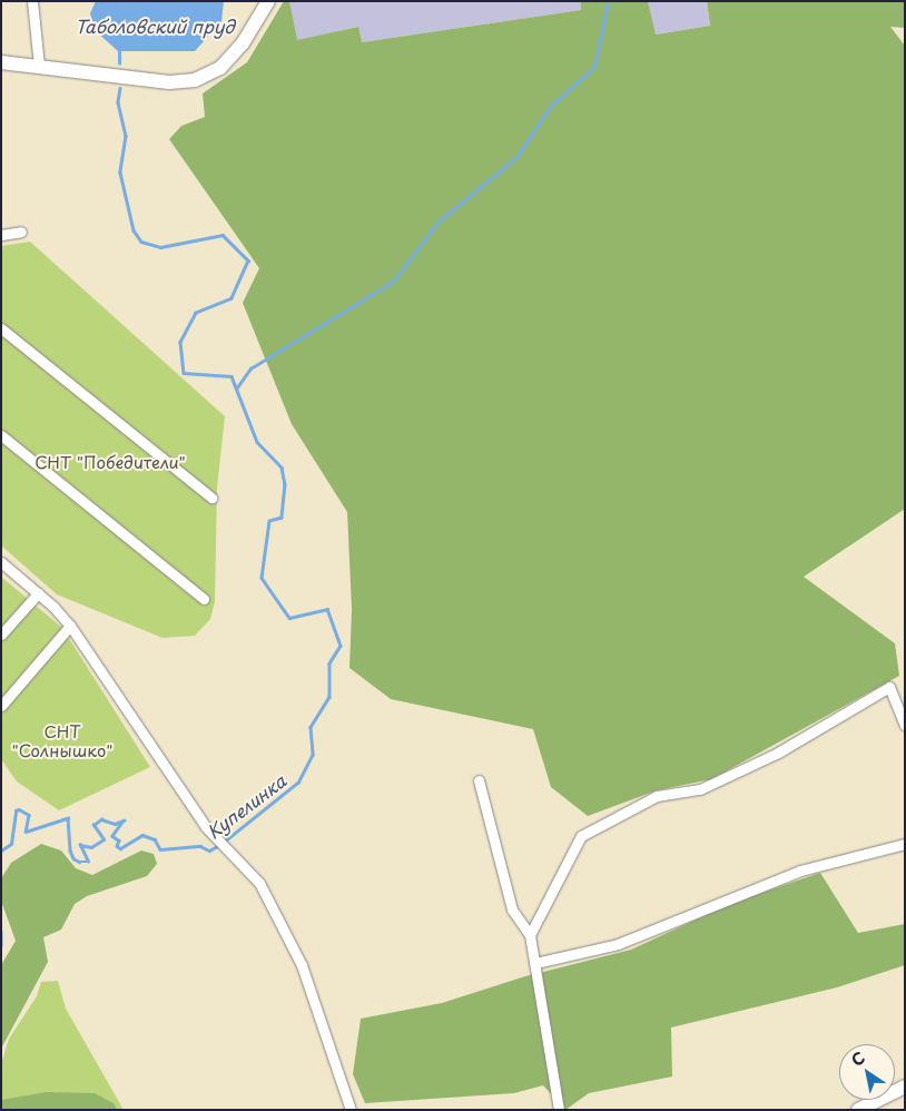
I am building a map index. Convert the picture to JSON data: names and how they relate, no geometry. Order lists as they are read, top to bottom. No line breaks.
{"water":["Таболовский пруд","Купелинка"],"parks":["СНТ \"Победители\"","СНТ \"Солнышко\""],"north":"top left"}
